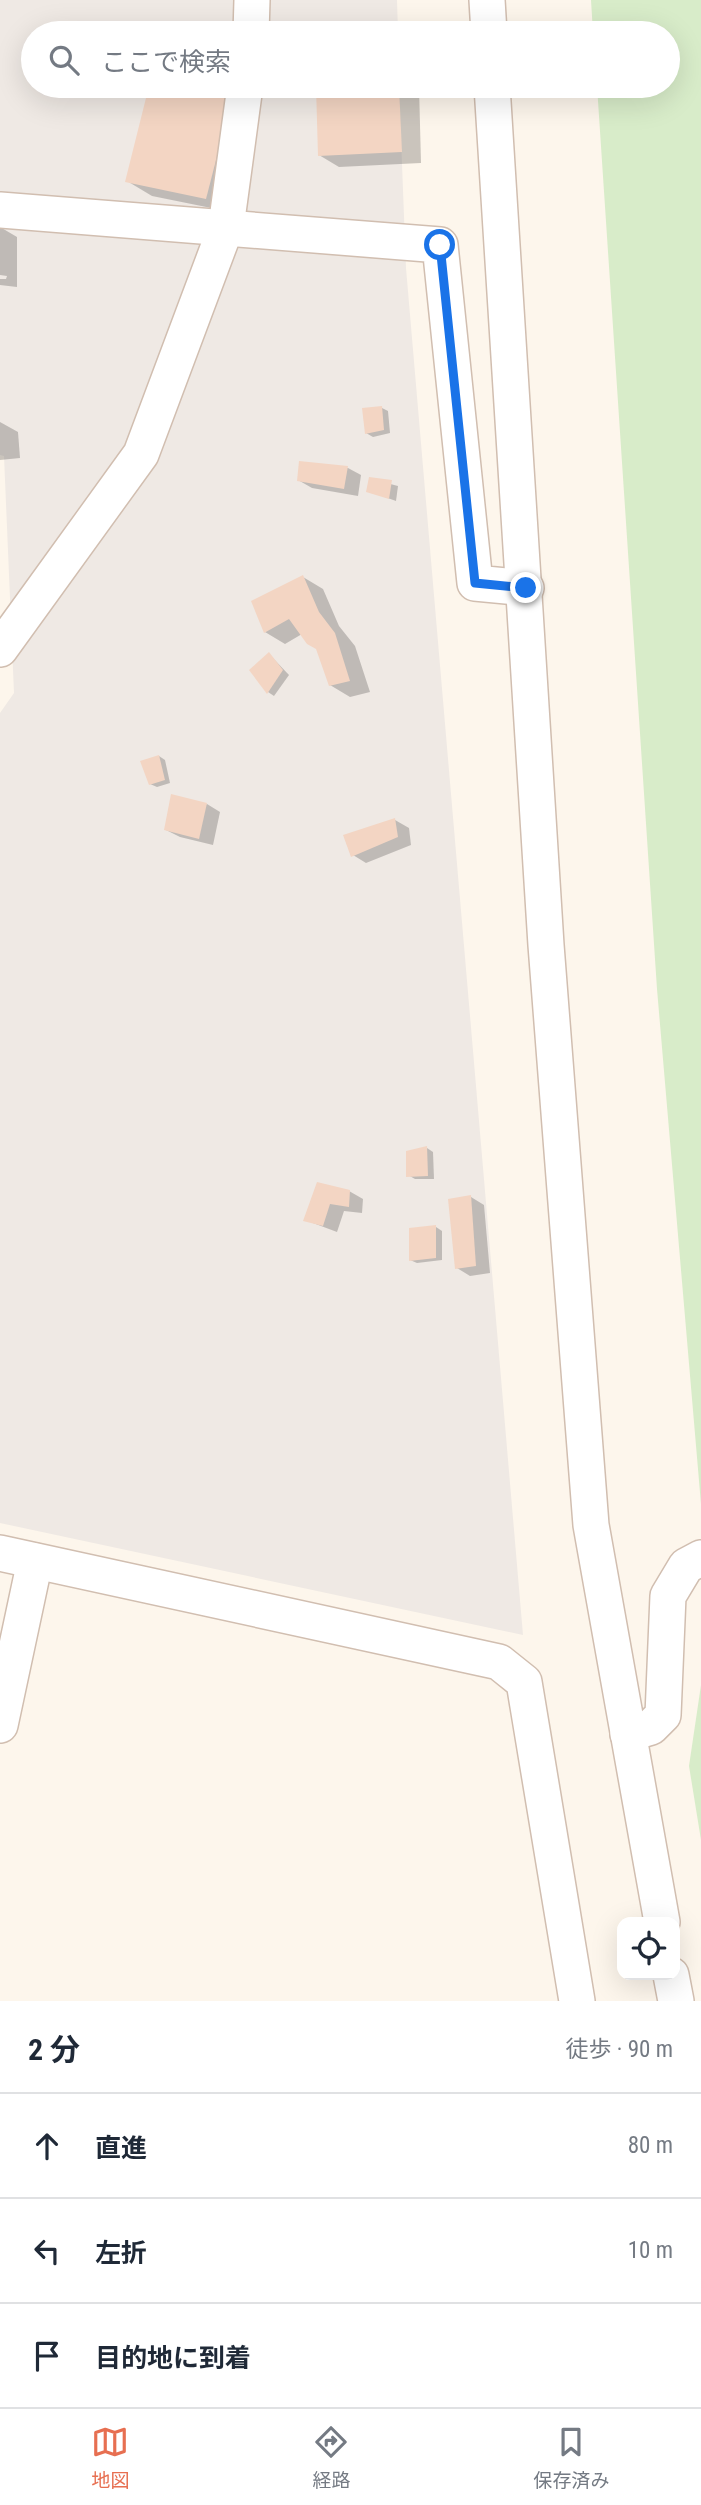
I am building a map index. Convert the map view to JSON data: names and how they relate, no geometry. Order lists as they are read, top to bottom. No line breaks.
{"page":{"search":"ここで検索","heading":["2 分","徒歩 · 90 m"],"list":[["直進","80 m"],["左折","10 m"],"目的地に到着"],"nav":["地図","経路","保存済み"]}}
